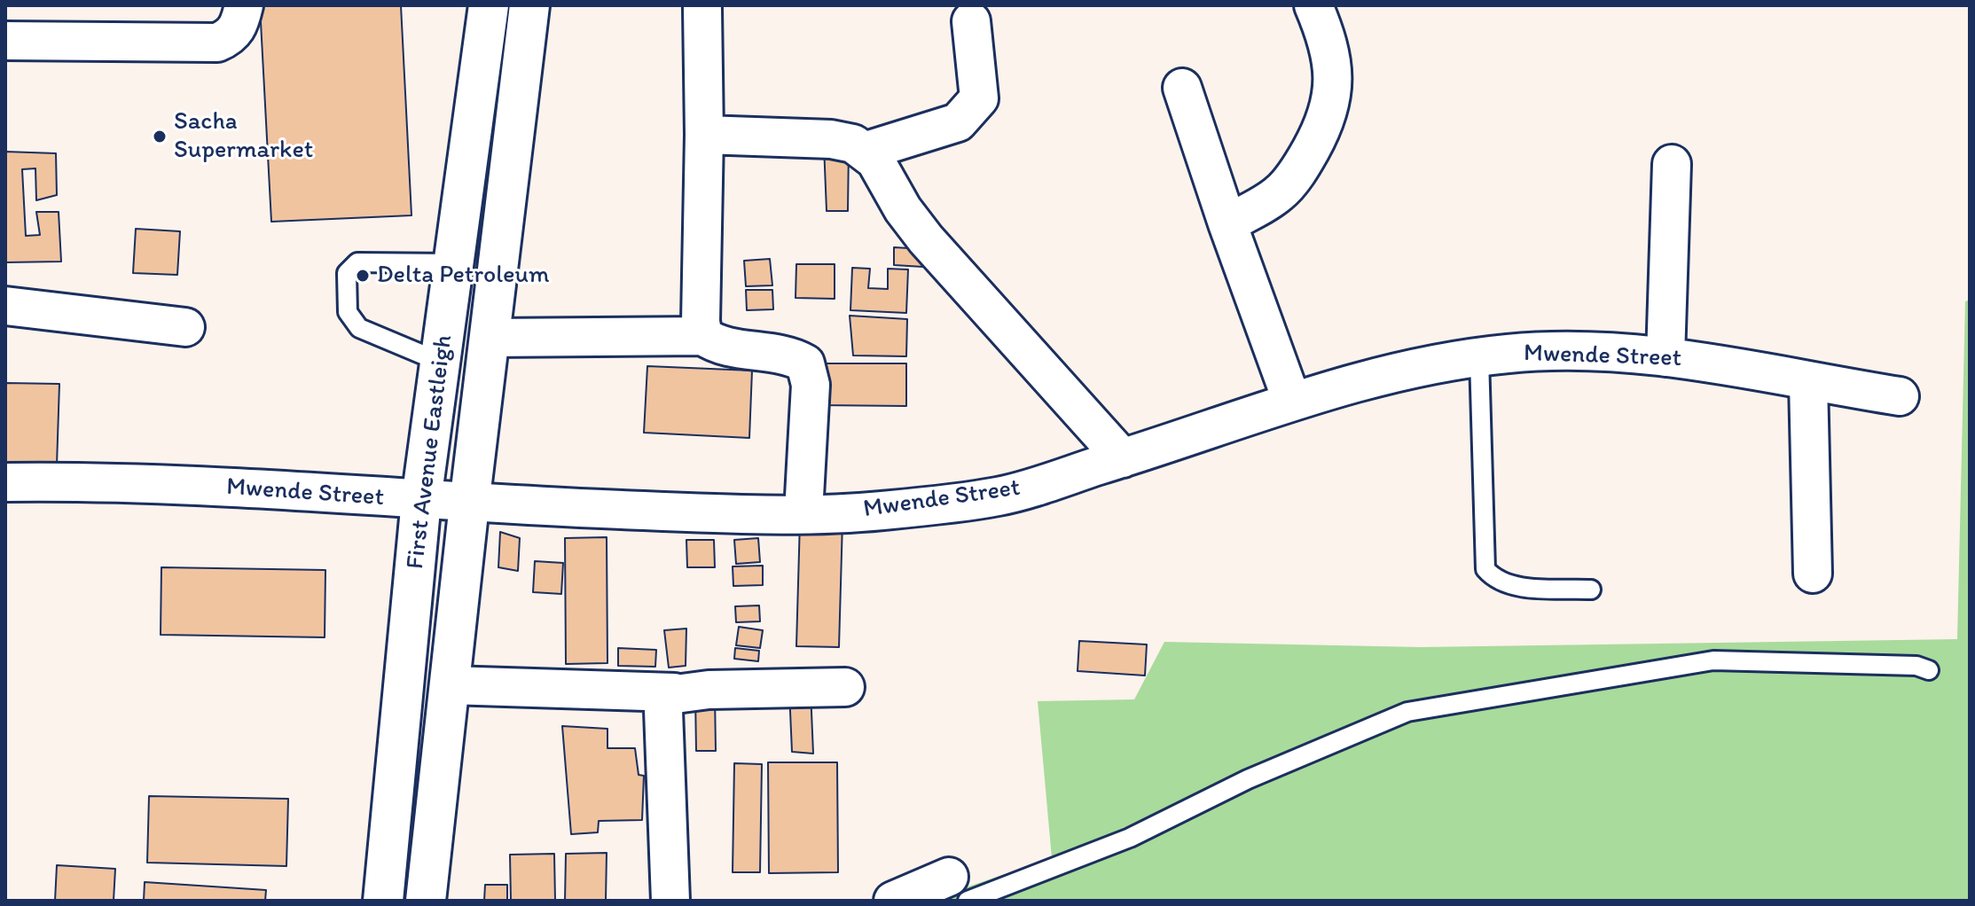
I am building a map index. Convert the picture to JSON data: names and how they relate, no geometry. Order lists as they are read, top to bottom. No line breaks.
{"streets":{"main road":["First Avenue Eastleigh"],"street":["Mwende Street"]},"crossings":[["Mwende Street","First Avenue Eastleigh"]],"places":["Sacha Supermarket","Delta Petroleum"]}
